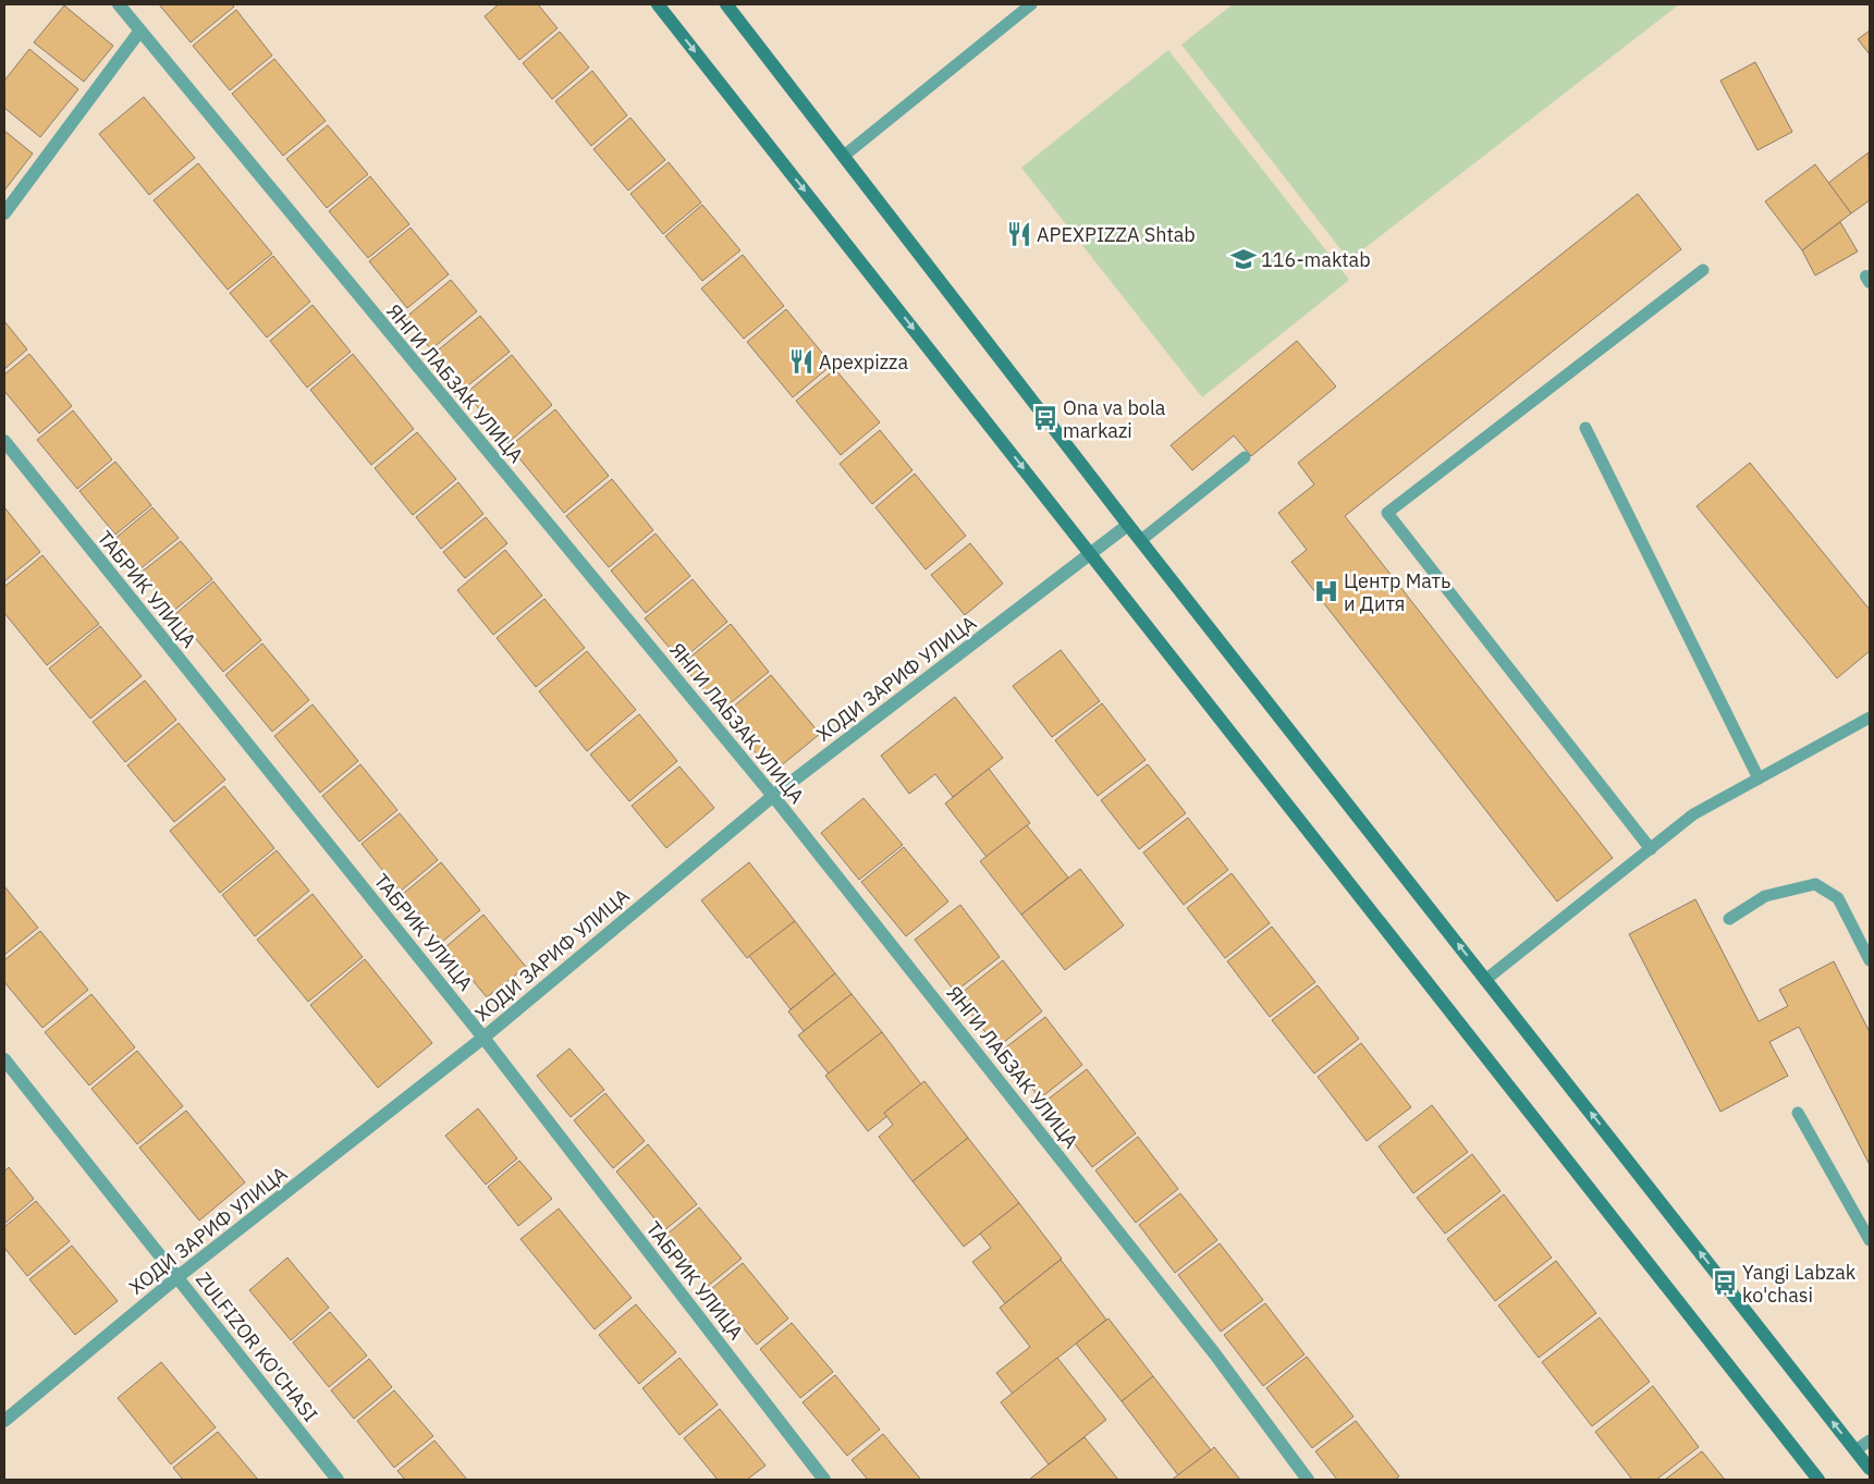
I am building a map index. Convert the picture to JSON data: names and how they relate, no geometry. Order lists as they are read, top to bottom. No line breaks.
{"streets":{"street":["ЯНГИ ЛАБЗАК УЛИЦА","ТАБРИК УЛИЦА","ХОДИ ЗАРИФ УЛИЦА","ZULFIZOR KO'CHASI"]},"crossings":[["ЯНГИ ЛАБЗАК УЛИЦА","ХОДИ ЗАРИФ УЛИЦА"],["ТАБРИК УЛИЦА","ХОДИ ЗАРИФ УЛИЦА"],["ХОДИ ЗАРИФ УЛИЦА","ZULFIZOR KO'CHASI"]],"places":{"restaurant":["APEXPIZZA Shtab","Apexpizza"],"school or university":["116-maktab"],"bus stop":["Ona va bola markazi","Yangi Labzak ko'chasi"],"hospital":["Центр Мать и Дитя"]}}
